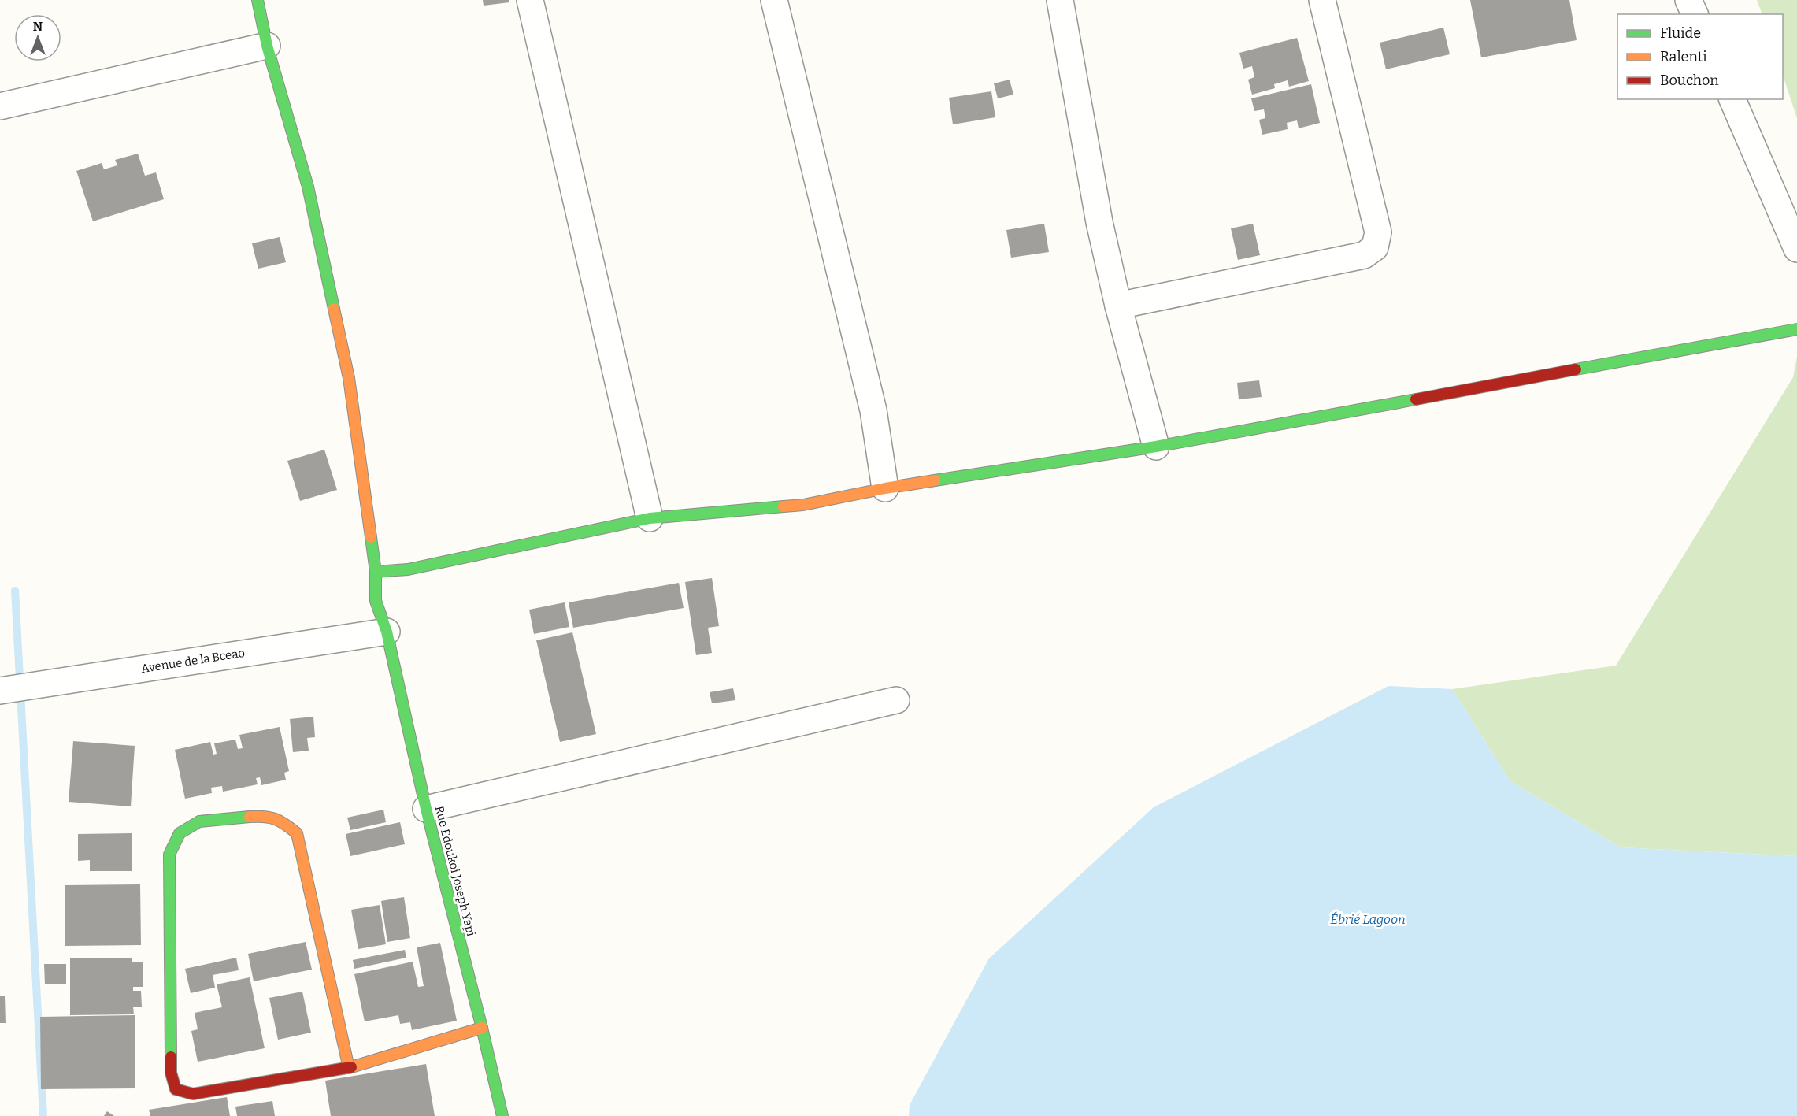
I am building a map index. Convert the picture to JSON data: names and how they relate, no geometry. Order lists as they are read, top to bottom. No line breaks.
{"streets":{"street":["Avenue de la Bceao","Rue Edoukoi Joseph Yapi"]},"crossings":[["Avenue de la Bceao","Rue Edoukoi Joseph Yapi"]],"water":["Ébrié Lagoon"],"legend":["Fluide","Ralenti","Bouchon"],"north":"top"}
